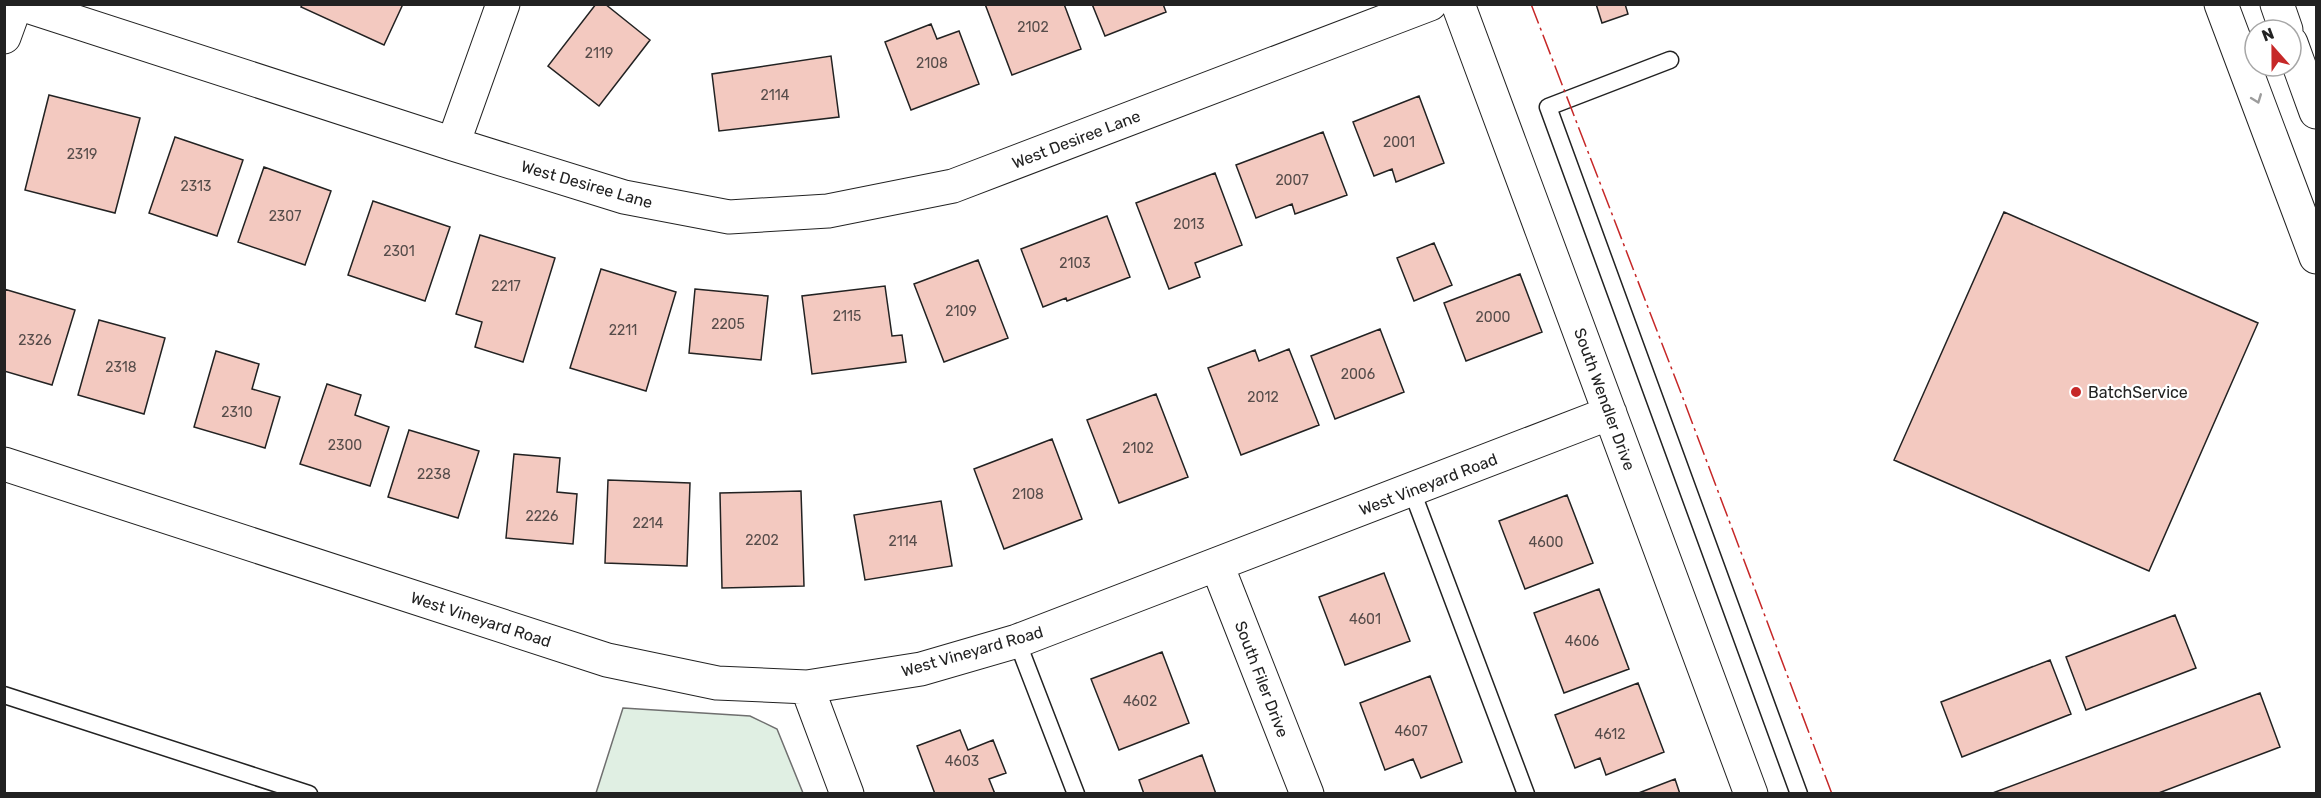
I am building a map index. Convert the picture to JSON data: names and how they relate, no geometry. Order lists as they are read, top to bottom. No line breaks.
{"streets":{"main road":["West Desiree Lane","South Wendler Drive","West Vineyard Road","South Filer Drive"]},"crossings":[["South Wendler Drive","West Vineyard Road"],["West Vineyard Road","South Filer Drive"]],"places":["BatchService"],"house_numbers":["2102","2119","2108","2114","2001","2319","2007","2313","2307","2013","2301","2103","2217","2109","2115","2000","2205","2211","2326","2318","2006","2012","2310","2300","2102","2238","2108","2226","2214","2202","2114","4600","4601","4606","4602","4607","4612","4603"],"north":"top"}
